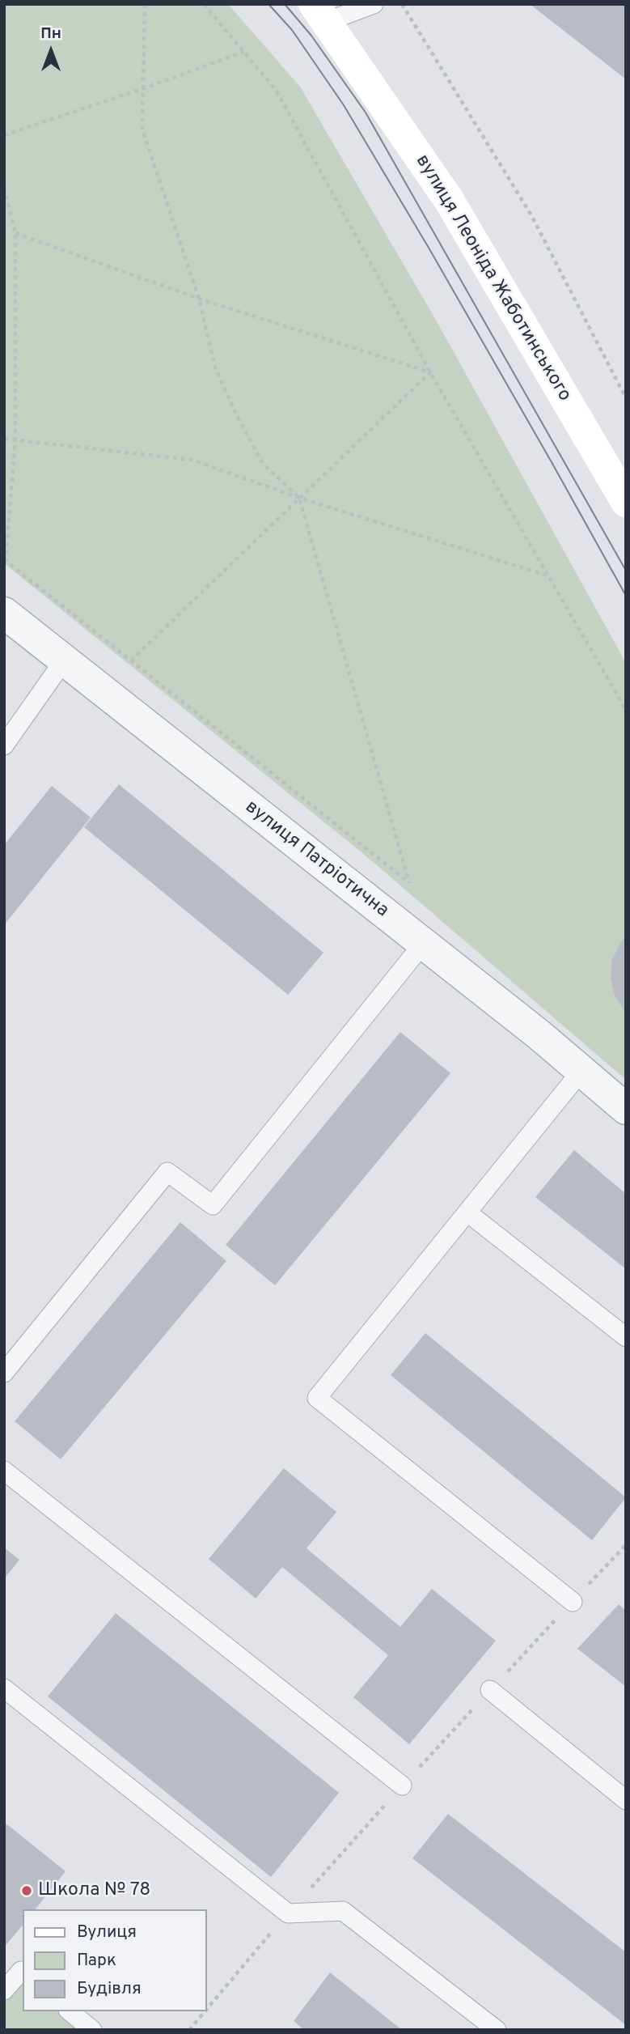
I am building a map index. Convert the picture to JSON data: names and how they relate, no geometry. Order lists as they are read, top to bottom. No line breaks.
{"streets":{"street":["вулиця Леоніда Жаботинського","вулиця Патріотична"]},"places":["Школа № 78"],"legend":["Вулиця","Парк","Будівля"],"north":"top"}
